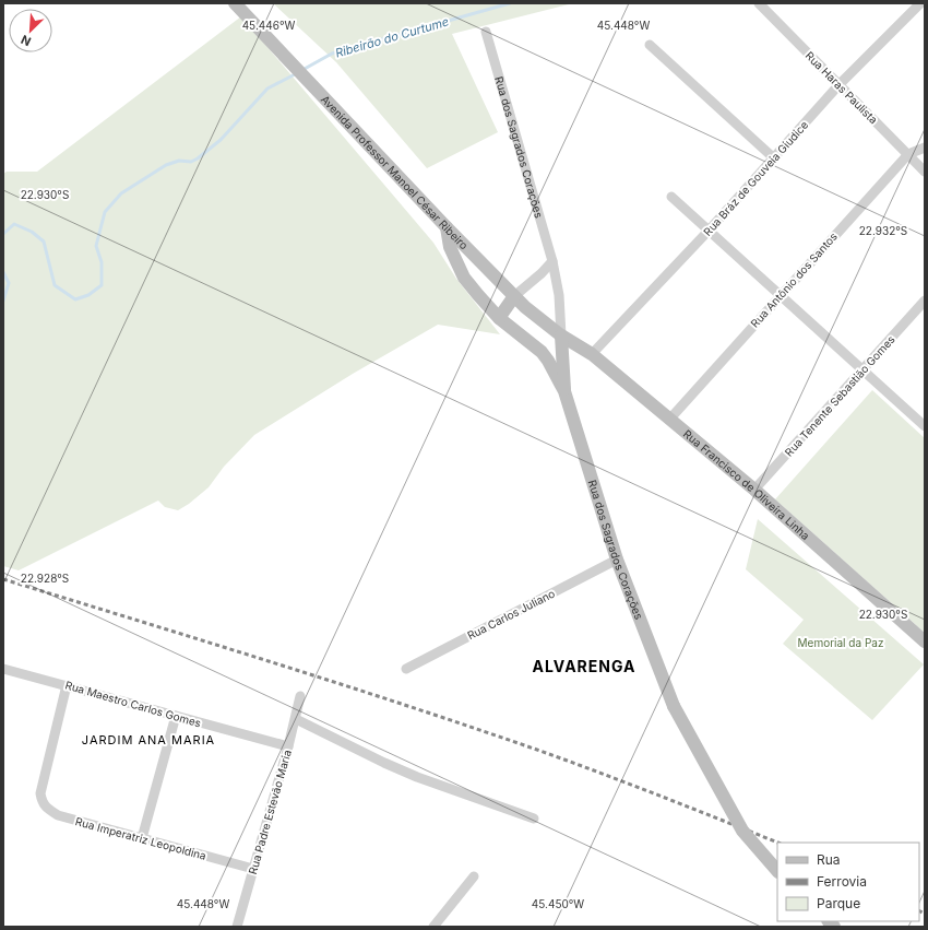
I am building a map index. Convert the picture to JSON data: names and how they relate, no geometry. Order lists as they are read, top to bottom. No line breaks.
{"streets":{"main road":["Rua dos Sagrados Corações","Avenida Professor Manoel César Ribeiro","Rua Francisco de Oliveira Linha"],"street":["Rua Haras Paulista","Rua Bráz de Gouveia Giudice","Rua Antônio dos Santos","Rua Tenente Sebastião Gomes","Rua Carlos Juliano","Rua Maestro Carlos Gomes","Rua Padre Estevão Maria","Rua Imperatriz Leopoldina"]},"crossings":[["Rua Haras Paulista","Rua Bráz de Gouveia Giudice"],["Rua Haras Paulista","Rua Antônio dos Santos"],["Rua dos Sagrados Corações","Avenida Professor Manoel César Ribeiro"],["Rua dos Sagrados Corações","Rua Francisco de Oliveira Linha"],["Rua dos Sagrados Corações","Rua Carlos Juliano"],["Avenida Professor Manoel César Ribeiro","Rua Francisco de Oliveira Linha"],["Rua Bráz de Gouveia Giudice","Rua Francisco de Oliveira Linha"],["Rua Antônio dos Santos","Rua Francisco de Oliveira Linha"],["Rua Tenente Sebastião Gomes","Rua Francisco de Oliveira Linha"],["Rua Maestro Carlos Gomes","Rua Padre Estevão Maria"],["Rua Maestro Carlos Gomes","Rua Imperatriz Leopoldina"],["Rua Padre Estevão Maria","Rua Imperatriz Leopoldina"]],"districts":["ALVARENGA","JARDIM ANA MARIA"],"water":["Ribeirão do Curtume"],"parks":["Memorial da Paz"],"legend":["Rua","Ferrovia","Parque"],"north":"bottom left","coordinates":["45.446°W","45.448°W","22.930°S","22.932°S","22.928°S","45.450°W"]}
